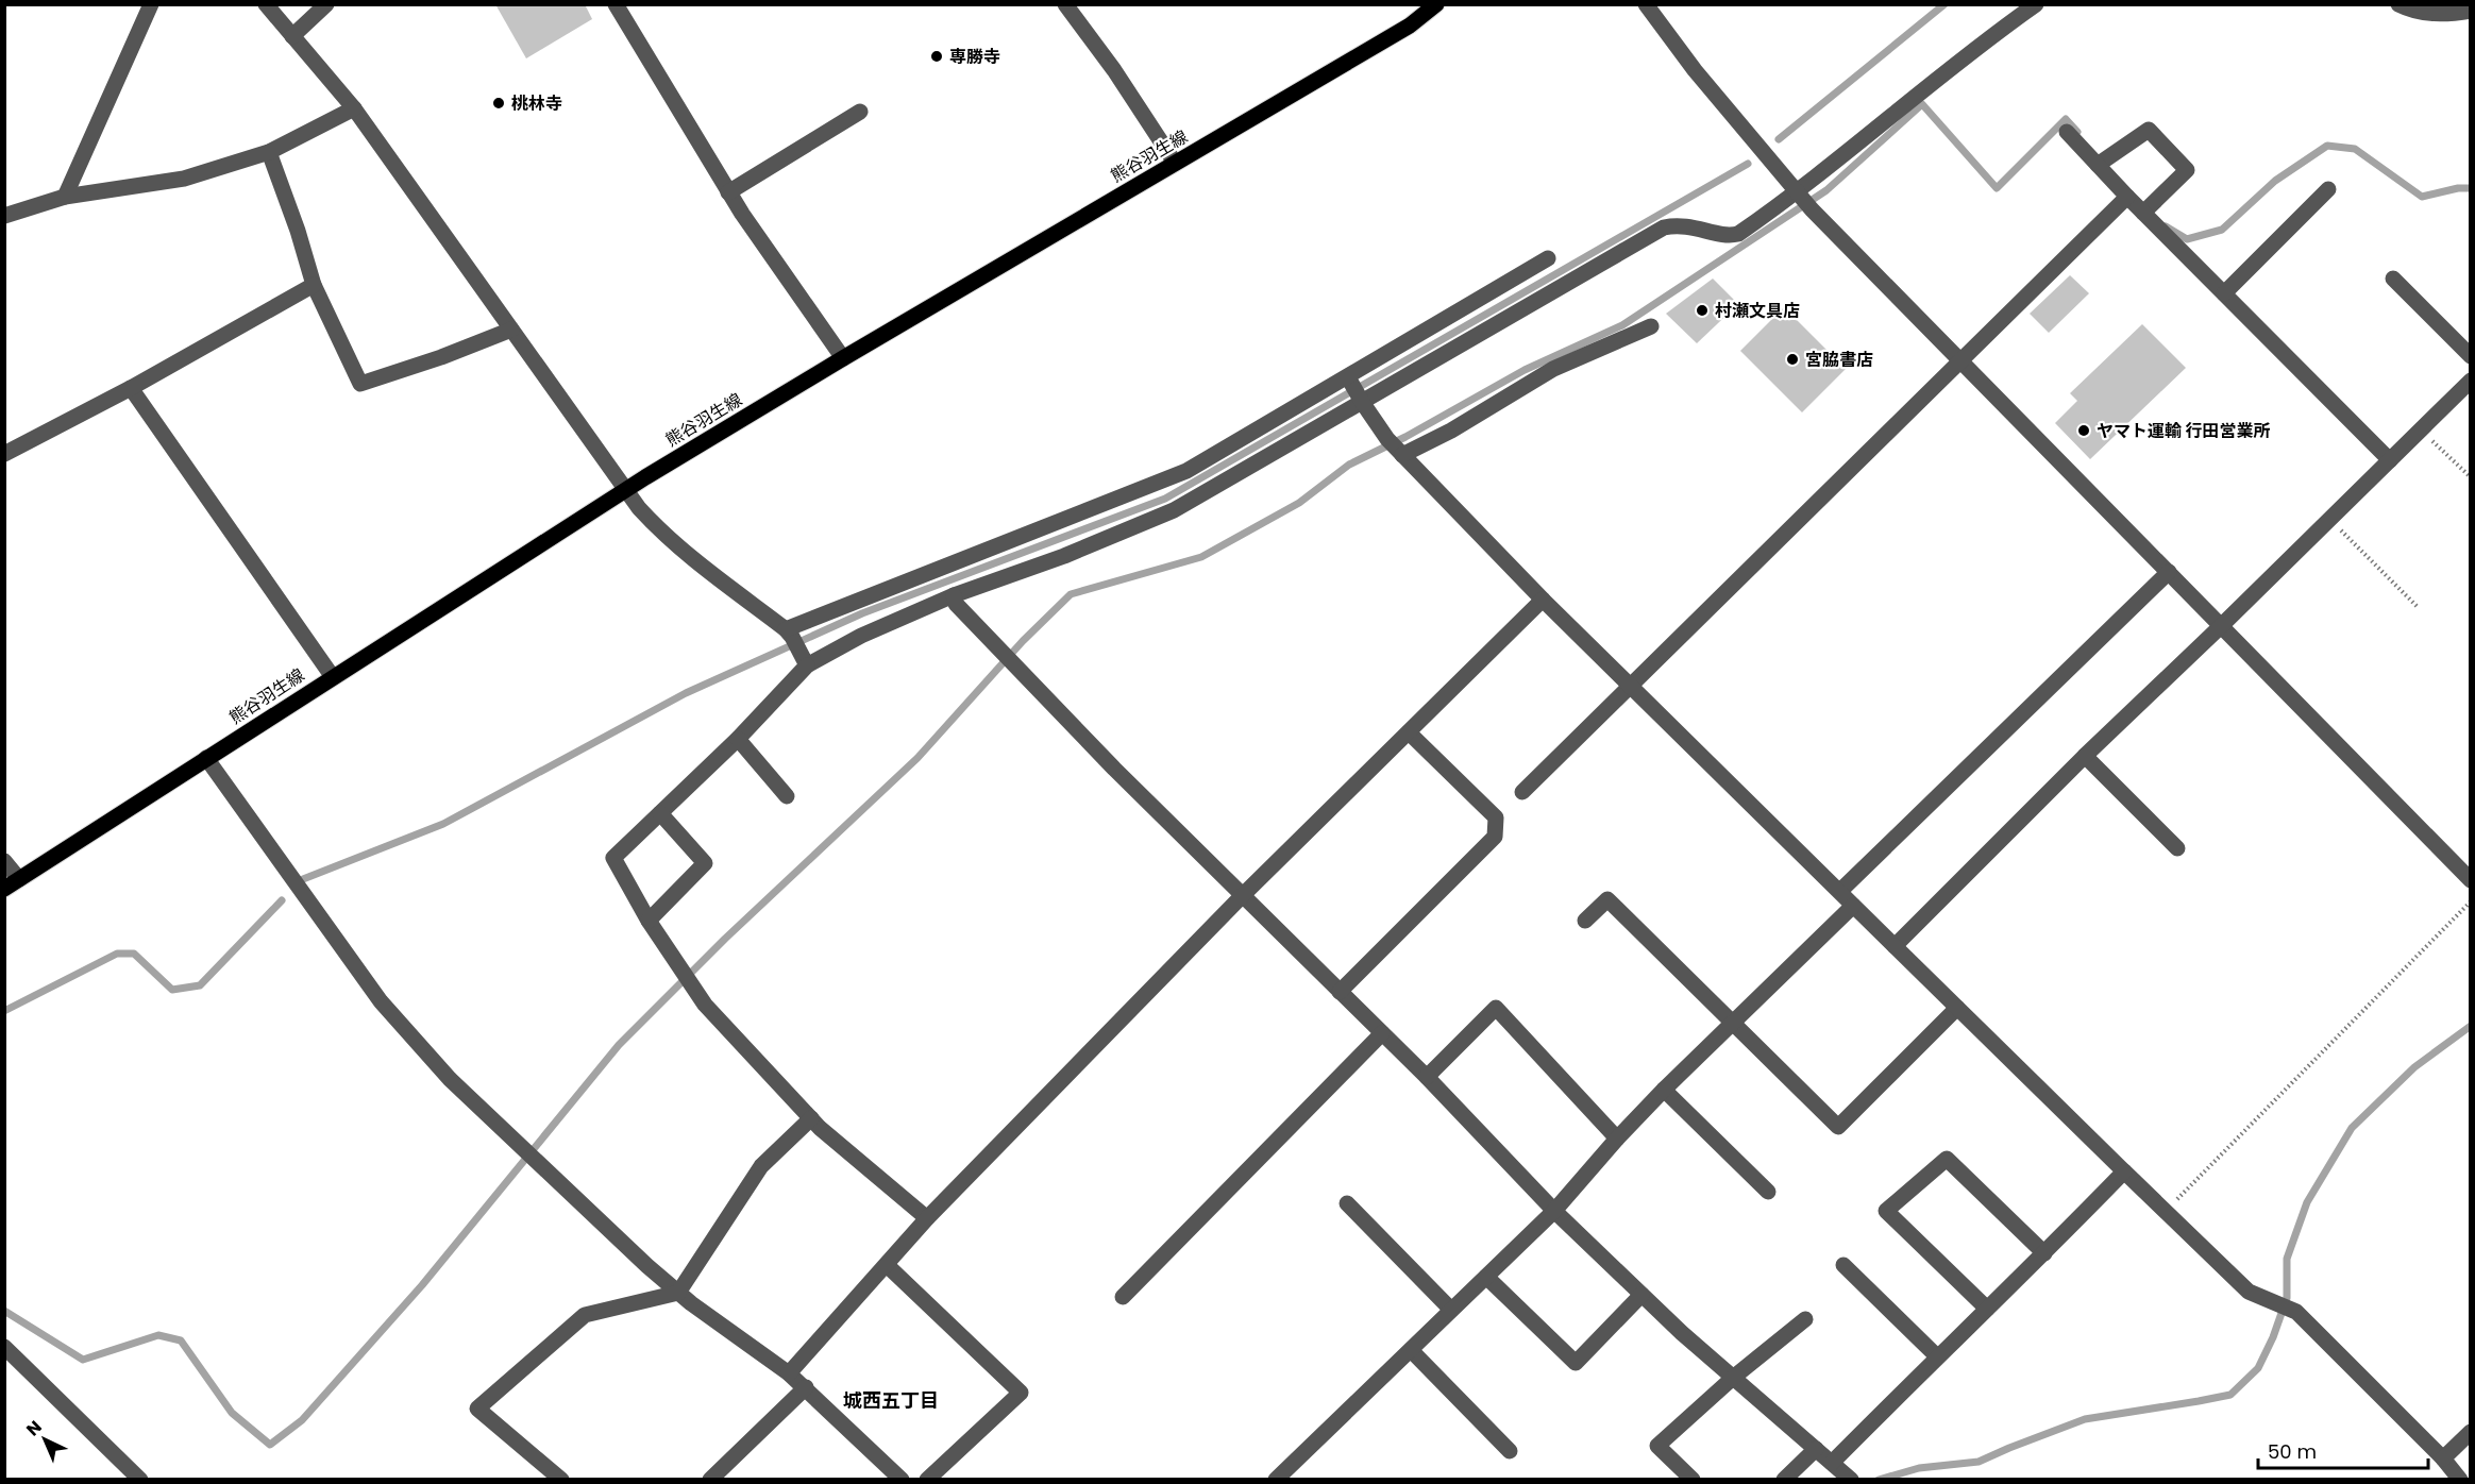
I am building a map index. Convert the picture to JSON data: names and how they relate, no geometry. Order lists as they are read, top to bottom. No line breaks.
{"streets":{"main road":["熊谷羽生線"]},"districts":["城西五丁目"],"places":["専勝寺","桃林寺","村瀬文具店","宮脇書店","ヤマト運輸 行田営業所"],"scale_bar":"50 m","north":"top left"}
